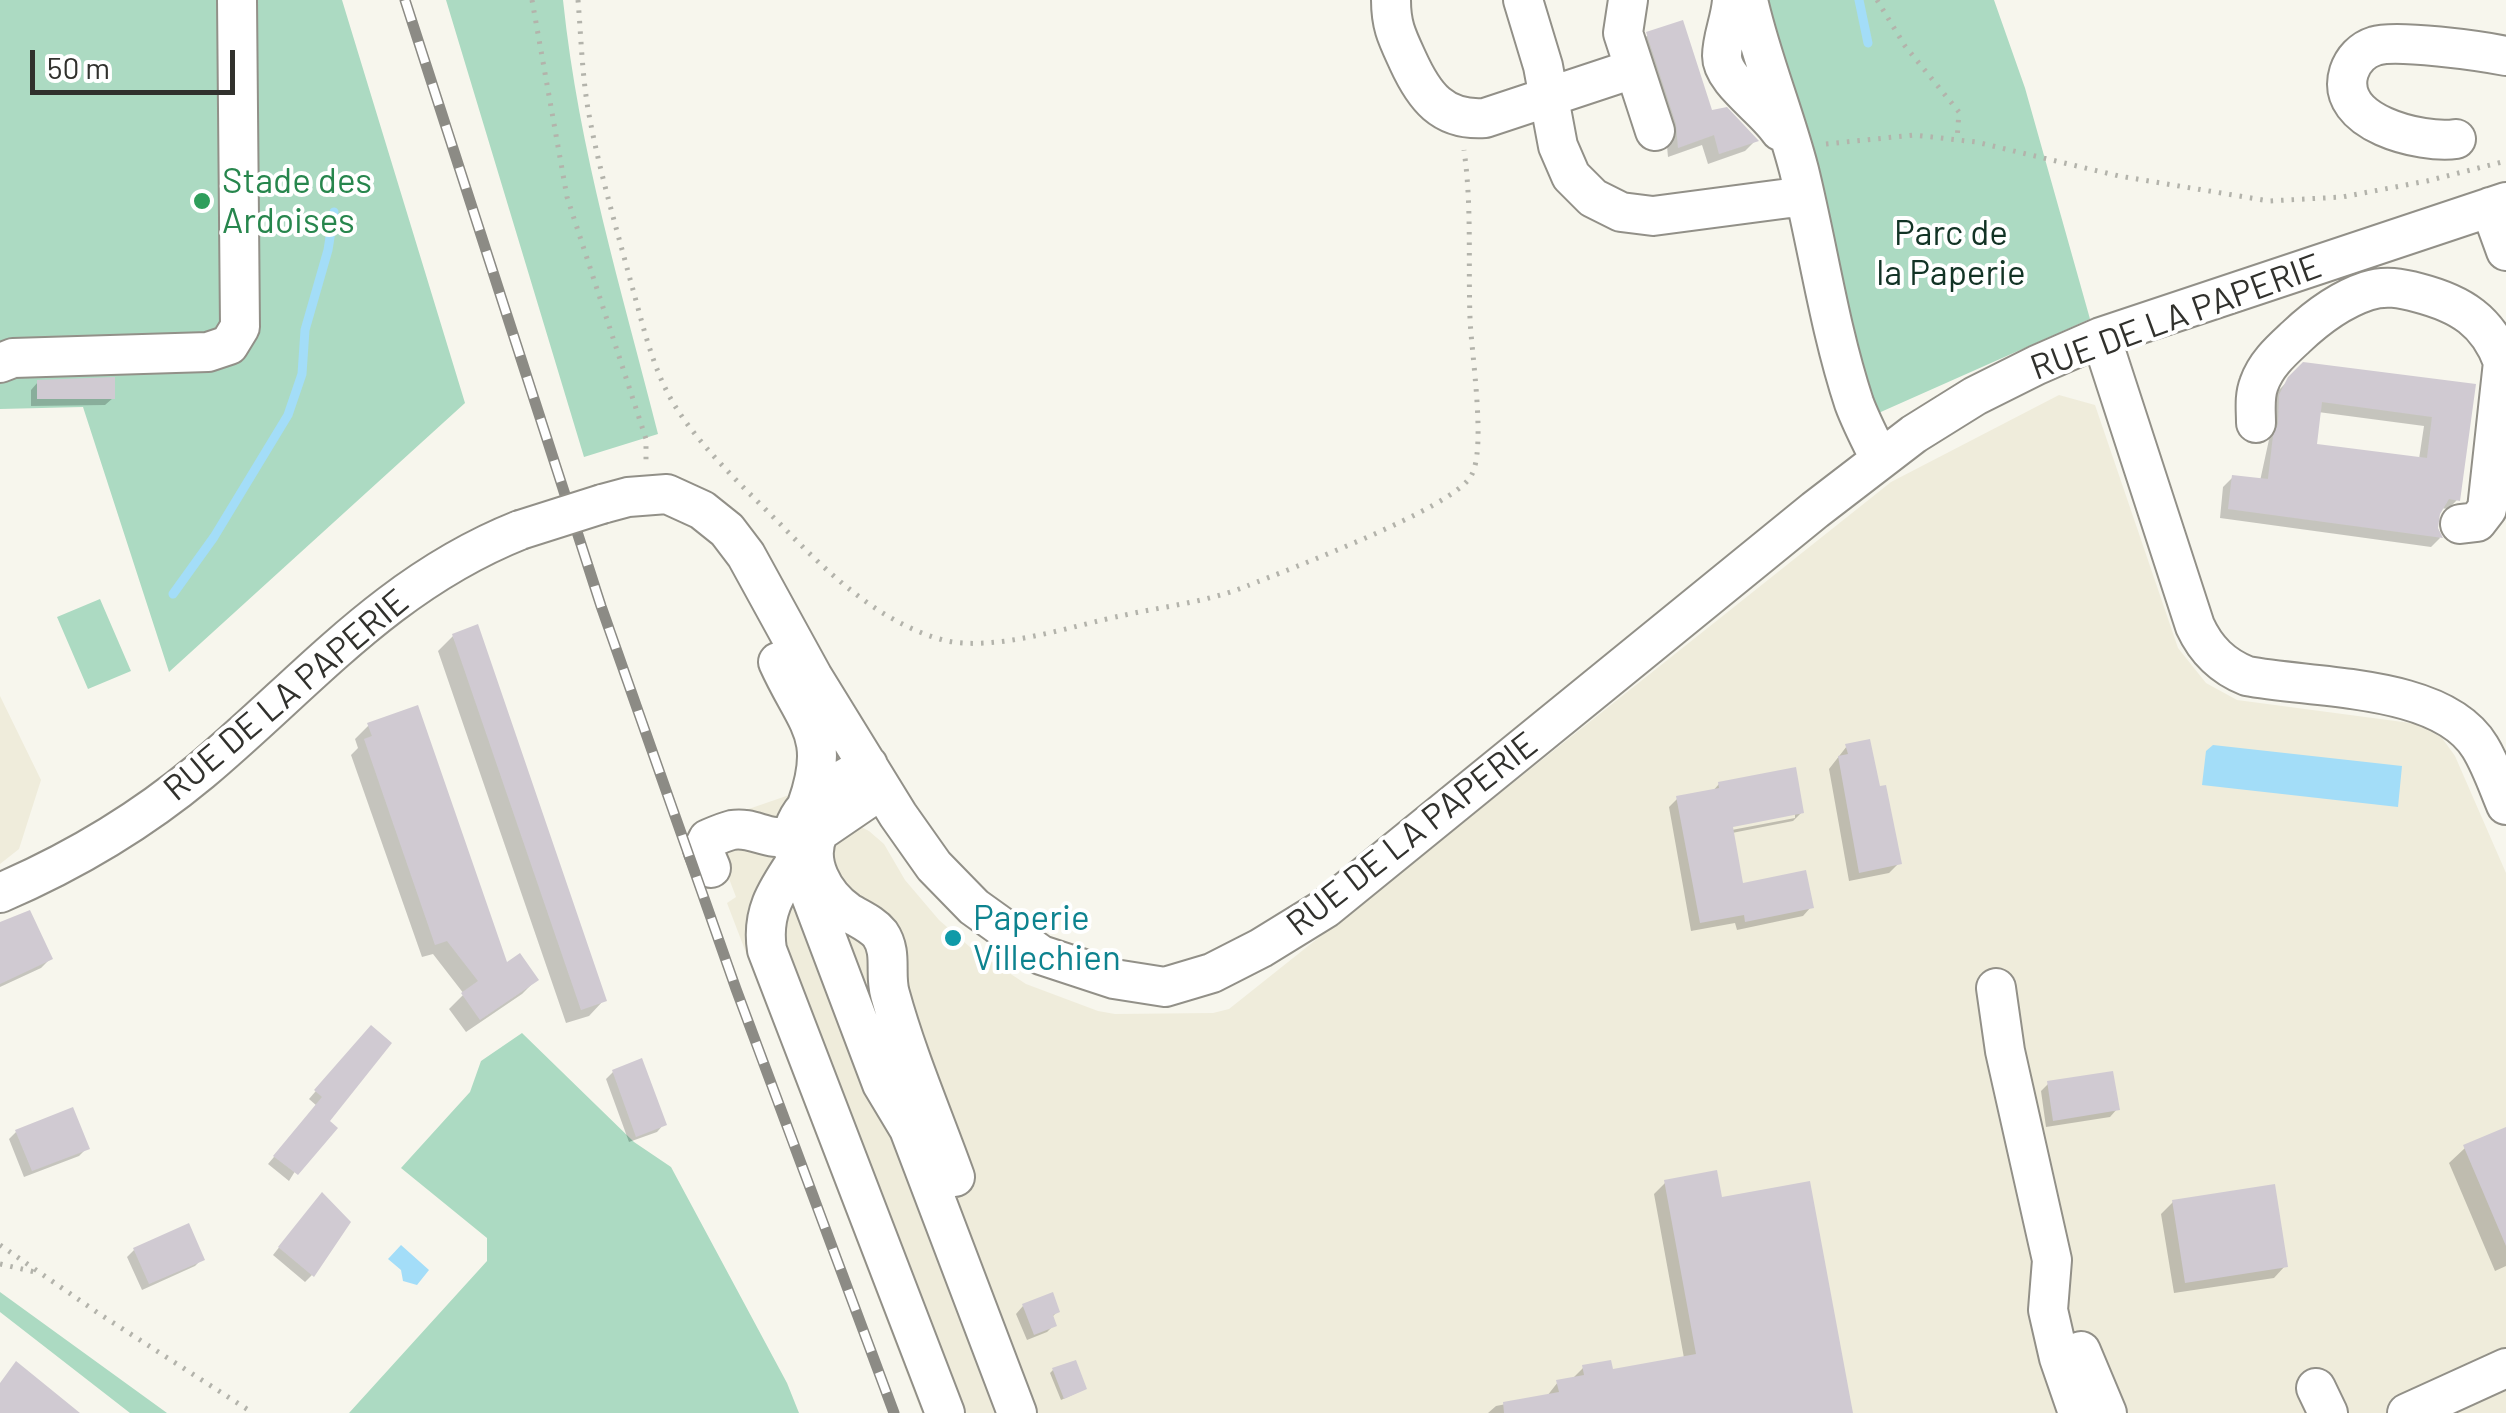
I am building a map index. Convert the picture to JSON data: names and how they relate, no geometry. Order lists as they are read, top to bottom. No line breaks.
{"streets":{"street":["RUE DE LA PAPERIE"]},"parks":["Parc de la Paperie"],"places":["Stade des Ardoises","Paperie Villechien"],"scale_bar":"50 m"}
